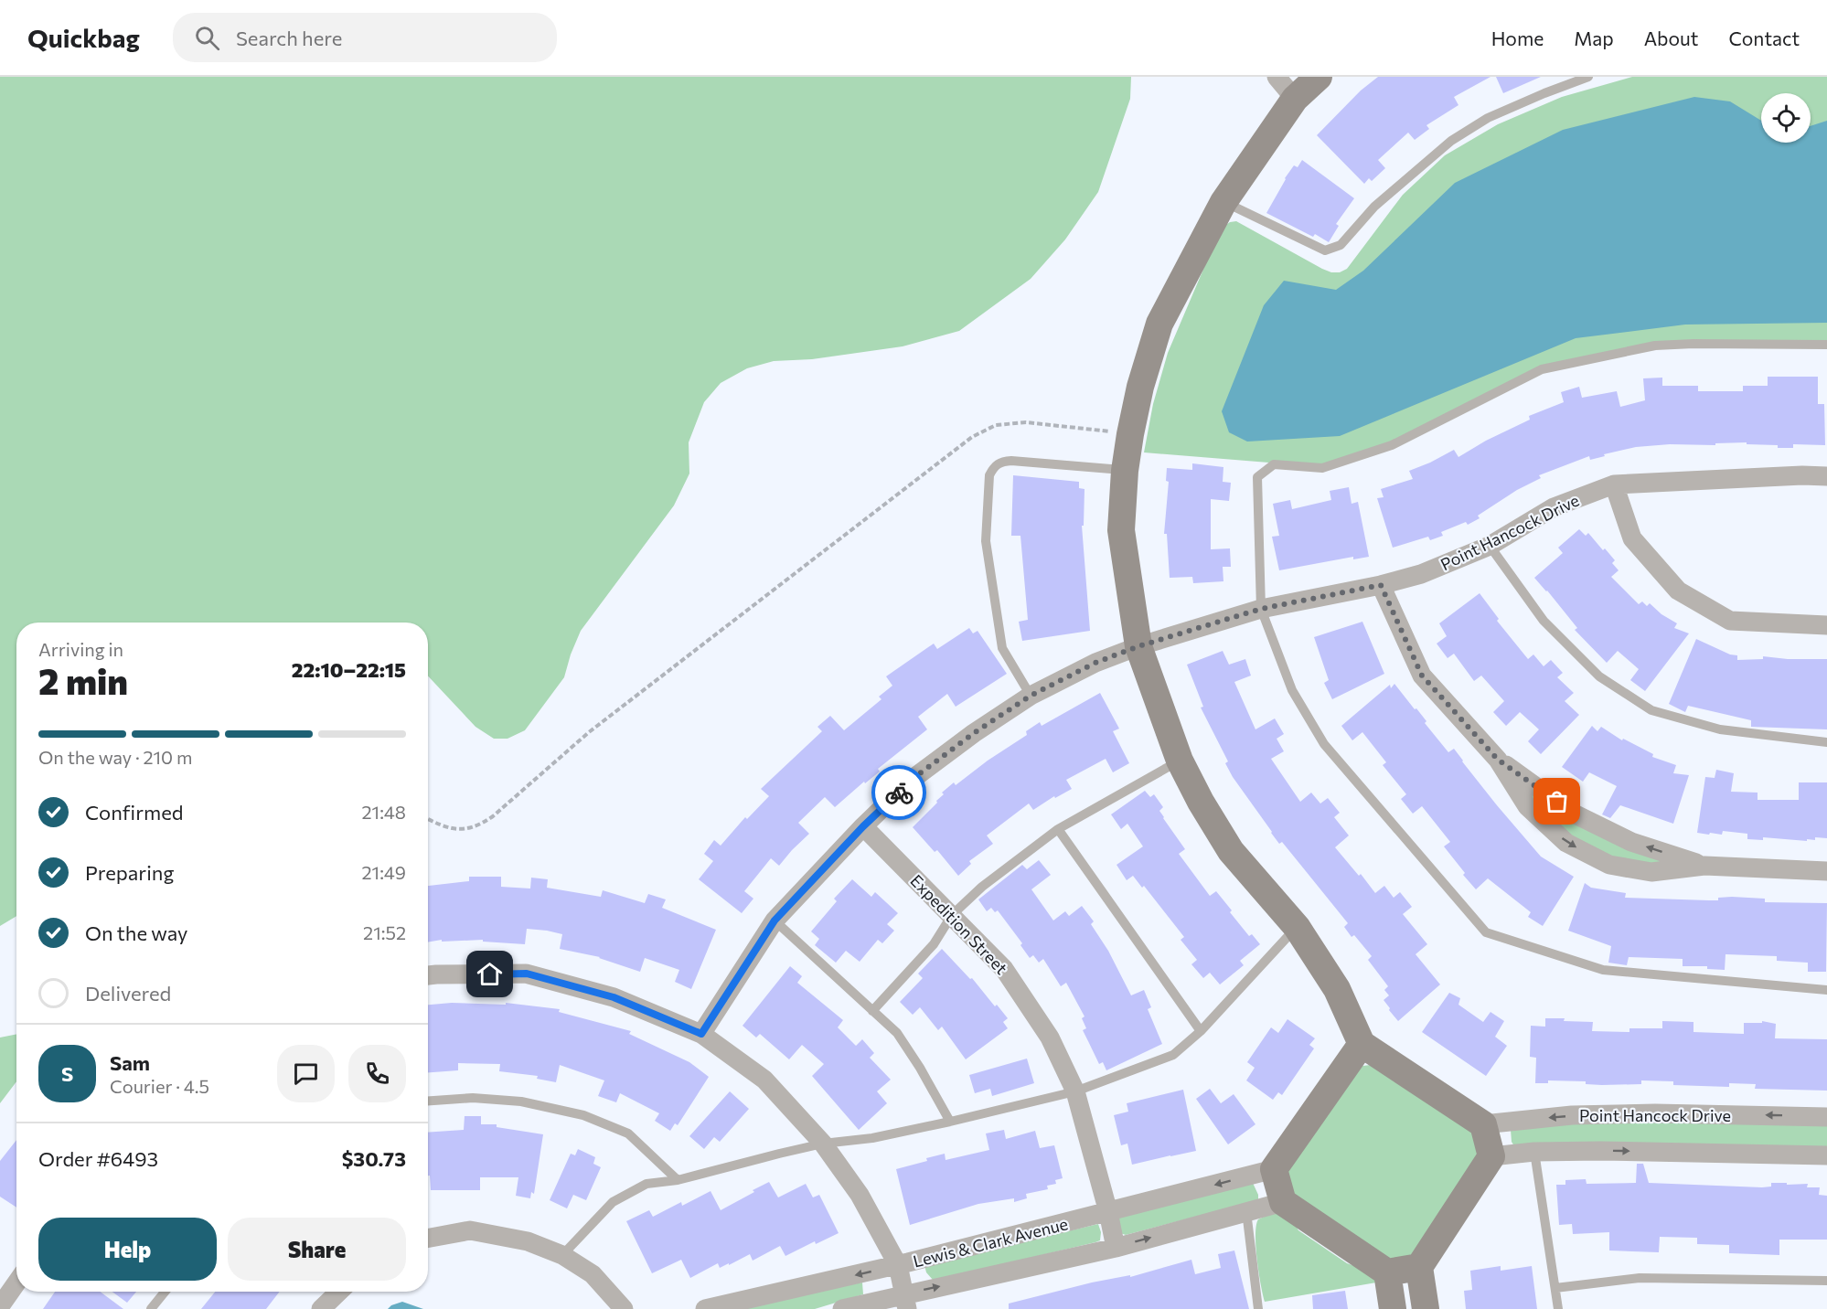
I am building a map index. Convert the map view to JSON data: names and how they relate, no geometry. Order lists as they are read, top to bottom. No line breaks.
{"streets":{"street":["Point Hancock Drive","Expedition Street","Lewis & Clark Avenue"]},"crossings":[["Point Hancock Drive","Expedition Street"],["Expedition Street","Lewis & Clark Avenue"]],"page":{"header":"Quickbag","search":"Search here","nav":["Home","Map","About","Contact"],"heading":["2 min","Arriving in","22:10–22:15"],"panel":["Sam","Courier · 4.5","Order #6493","$30.73"],"bar":"On the way · 210 m","list":[["Confirmed","21:48"],["Preparing","21:49"],["On the way","21:52"],"Delivered"],"round":"S","buttons":["Help","Share"]}}
